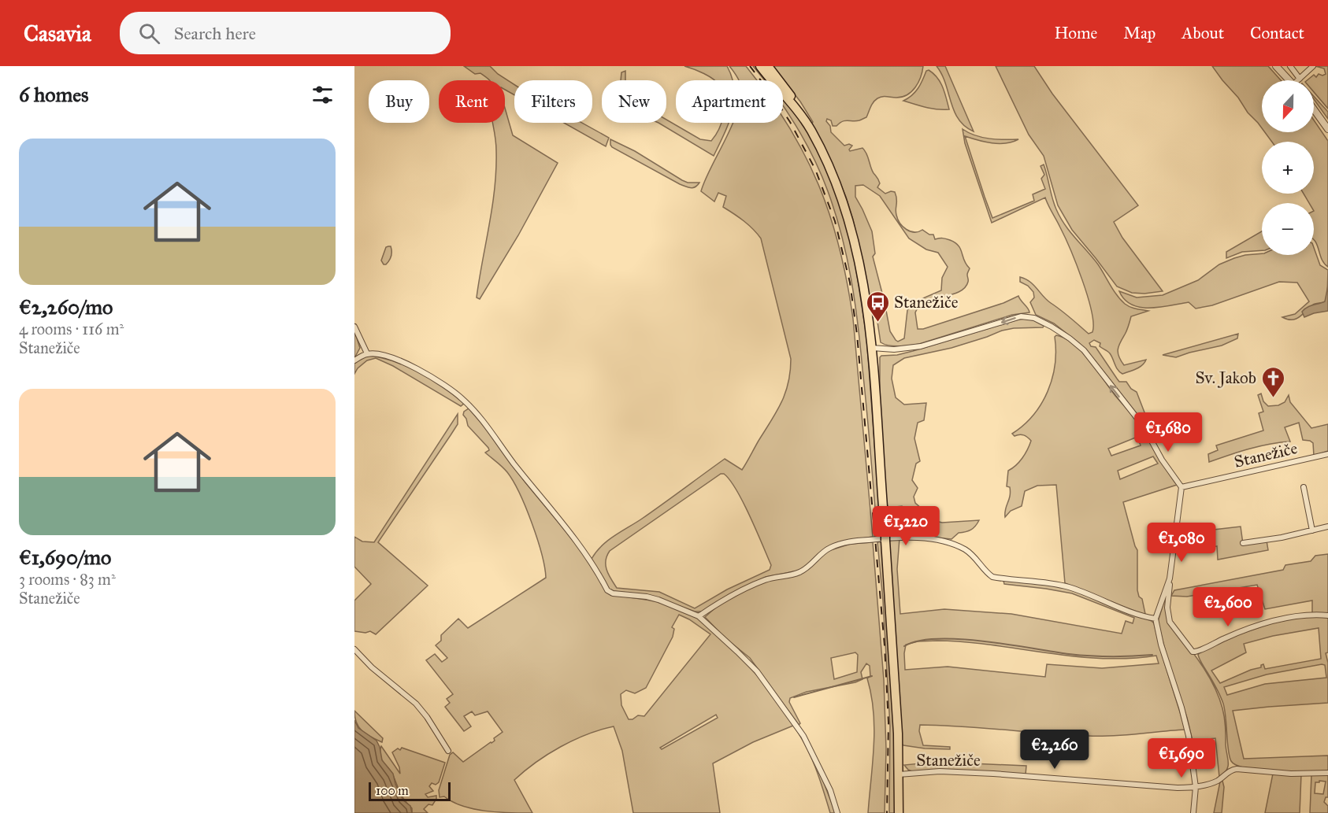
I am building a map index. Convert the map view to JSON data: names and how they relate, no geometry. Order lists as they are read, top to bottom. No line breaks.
{"streets":{"street":["Stanežiče"]},"places":{"bus stop":["Stanežiče"],"church":["Sv. Jakob"]},"scale_bar":"100 m","north":"bottom","page":{"header":"Casavia","search":"Search here","nav":["Home","Map","About","Contact"],"heading":"6 homes","map_buttons":["+","−"],"chip":["Buy","Rent","Filters","New","Apartment"],"list":[{"name":"€2,260/mo","note":"4 rooms · 116 m² · Stanežiče"},{"name":"€1,690/mo","note":"3 rooms · 83 m² · Stanežiče"}],"price":["€1,680","€1,220","€1,080","€2,600","€2,260","€1,690"],"scale":"100 m"}}
